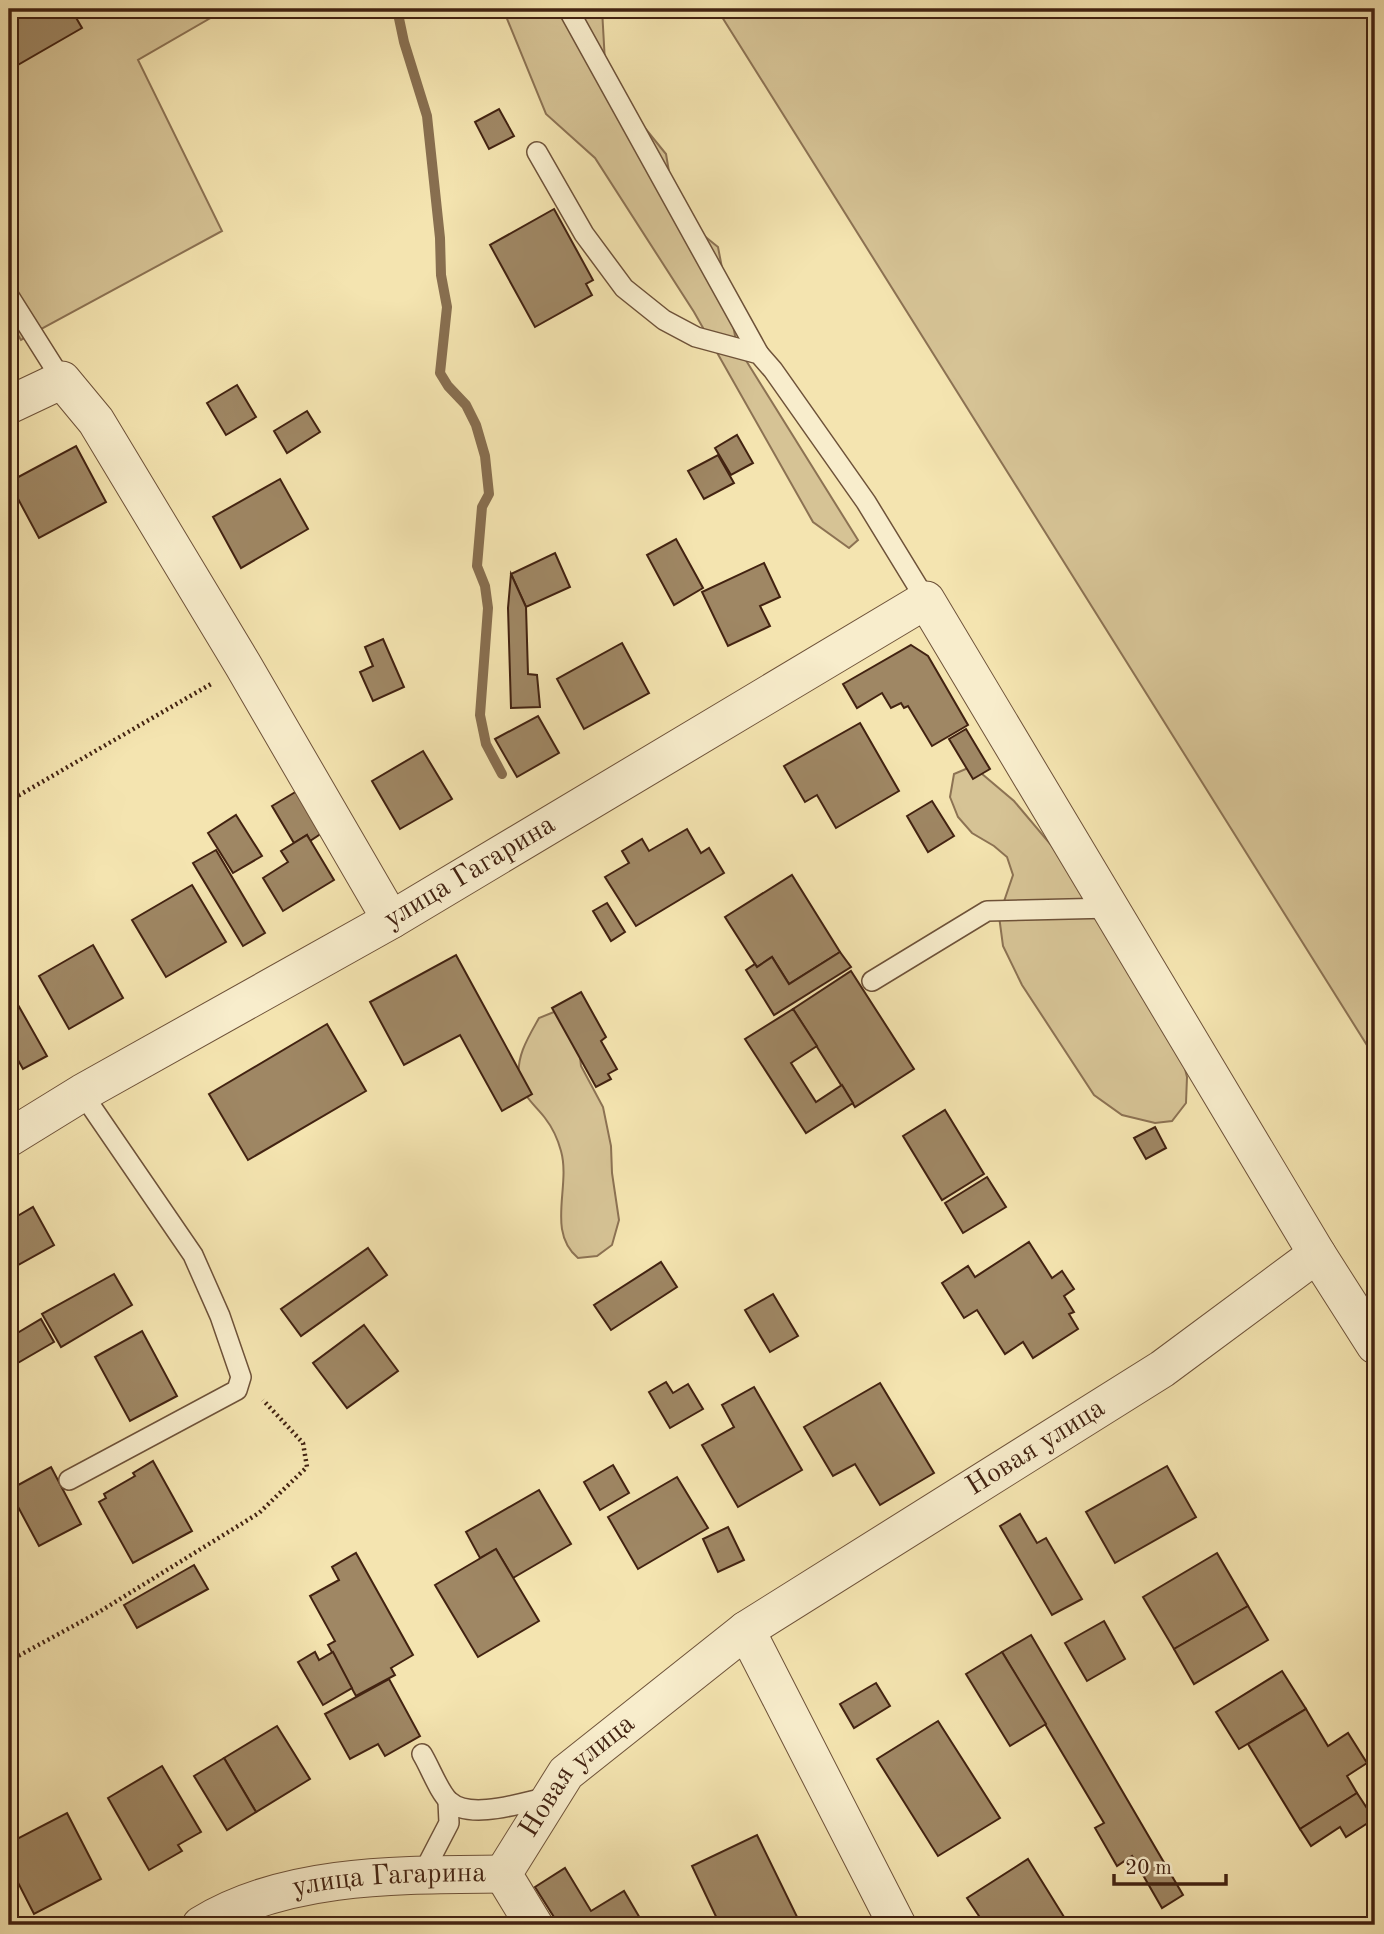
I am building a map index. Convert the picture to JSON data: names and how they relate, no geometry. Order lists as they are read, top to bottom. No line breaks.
{"streets":{"street":["улица Гагарина","Новая улица"]},"crossings":[["улица Гагарина","Новая улица"]],"scale_bar":"20 m"}
